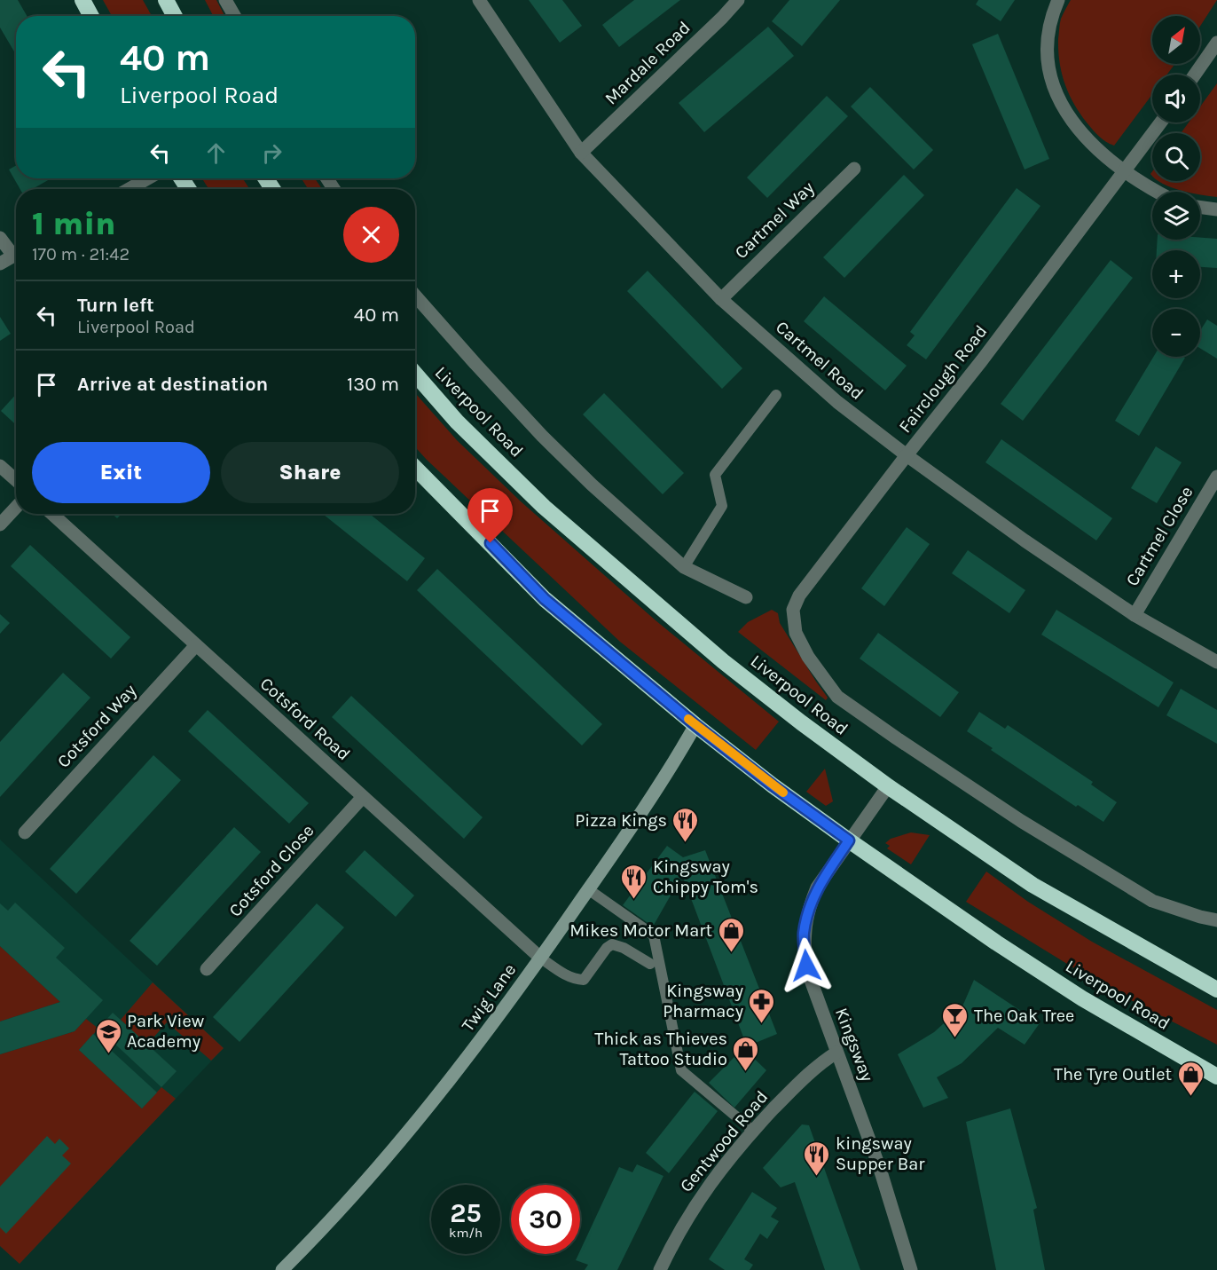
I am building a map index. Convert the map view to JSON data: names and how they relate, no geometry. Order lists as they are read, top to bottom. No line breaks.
{"streets":{"highway":["Liverpool Road"],"street":["Mardale Road","Cartmel Way","Cartmel Road","Fairclough Road","Cartmel Close","Cotsford Road","Cotsford Way","Cotsford Close","Twig Lane","Kingsway","Gentwood Road"]},"crossings":[["Mardale Road","Cartmel Road"],["Cartmel Way","Cartmel Road"],["Cartmel Road","Fairclough Road"],["Cartmel Road","Cartmel Close"],["Fairclough Road","Liverpool Road"],["Liverpool Road","Twig Lane"],["Liverpool Road","Kingsway"],["Cotsford Road","Cotsford Way"],["Cotsford Road","Cotsford Close"],["Cotsford Road","Twig Lane"],["Kingsway","Gentwood Road"]],"places":{"restaurant":["Pizza Kings","Kingsway Chippy Tom's","kingsway Supper Bar"],"shop":["Mikes Motor Mart","Thick as Thieves Tattoo Studio","The Tyre Outlet"],"pharmacy":["Kingsway Pharmacy"],"bar":["The Oak Tree"],"school or university":["Park View Academy"]},"north":"top right","page":{"map_buttons":["+","−"],"turn":["40 m","Liverpool Road"],"heading":["1 min","170 m · 21:42"],"list":[{"name":"Turn left","note":"Liverpool Road","value":"40 m"},{"name":"Arrive at destination","value":"130 m"}],"buttons":["Exit","Share"],"speed":"25 km/h","limit":"30"}}
